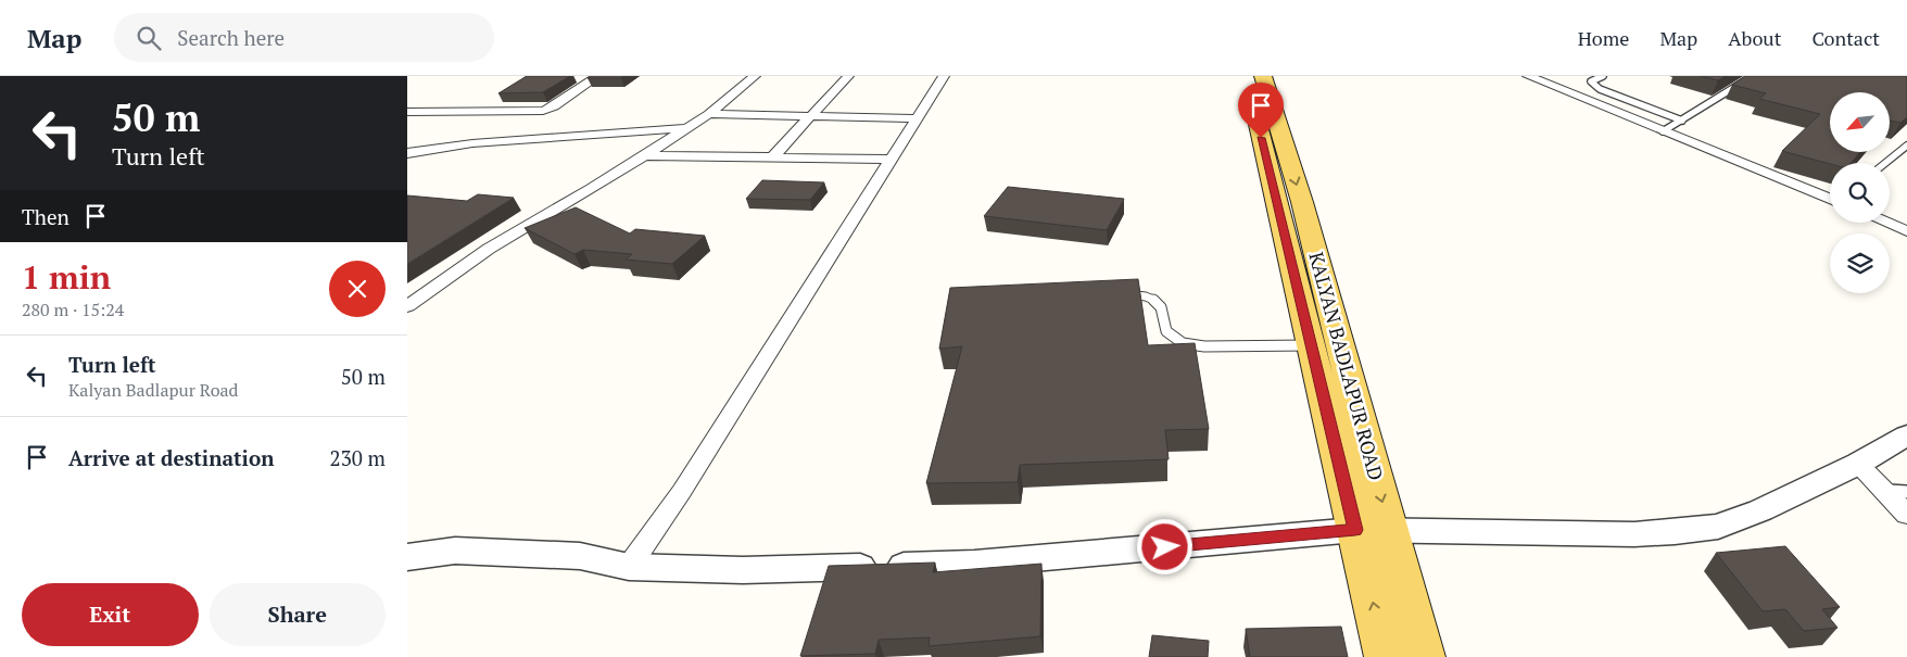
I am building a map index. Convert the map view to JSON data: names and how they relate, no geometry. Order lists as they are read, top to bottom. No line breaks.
{"streets":{"main road":["KALYAN BADLAPUR ROAD"]},"north":"bottom left","page":{"header":"Map","search":"Search here","nav":["Home","Map","About","Contact"],"turn":["50 m","Turn left"],"then":"Then","heading":["1 min","280 m · 15:24"],"list":[{"name":"Turn left","note":"Kalyan Badlapur Road","value":"50 m"},{"name":"Arrive at destination","value":"230 m"}],"buttons":["Exit","Share"]}}
